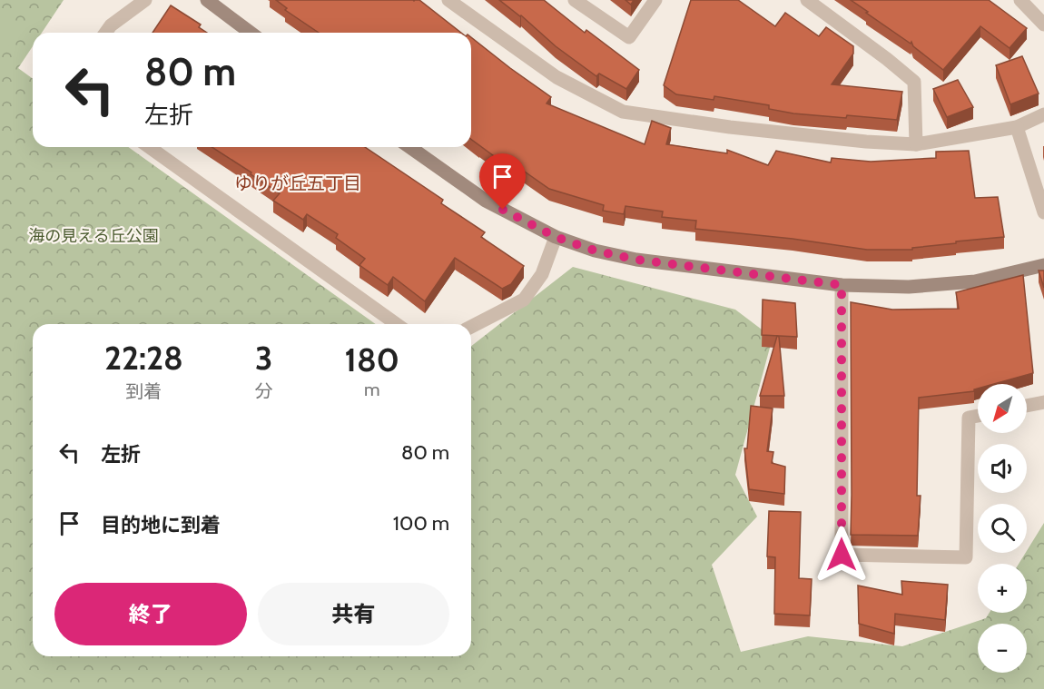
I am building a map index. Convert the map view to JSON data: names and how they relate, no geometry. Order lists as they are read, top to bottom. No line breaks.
{"districts":["ゆりが丘五丁目"],"parks":["海の見える丘公園"],"north":"bottom left","page":{"turn":["80 m","左折"],"eta":["22:28","到着","3","分","180","m"],"map_buttons":["+","−"],"list":[{"name":"左折","value":"80 m"},{"name":"目的地に到着","value":"100 m"}],"buttons":["終了","共有"]}}
